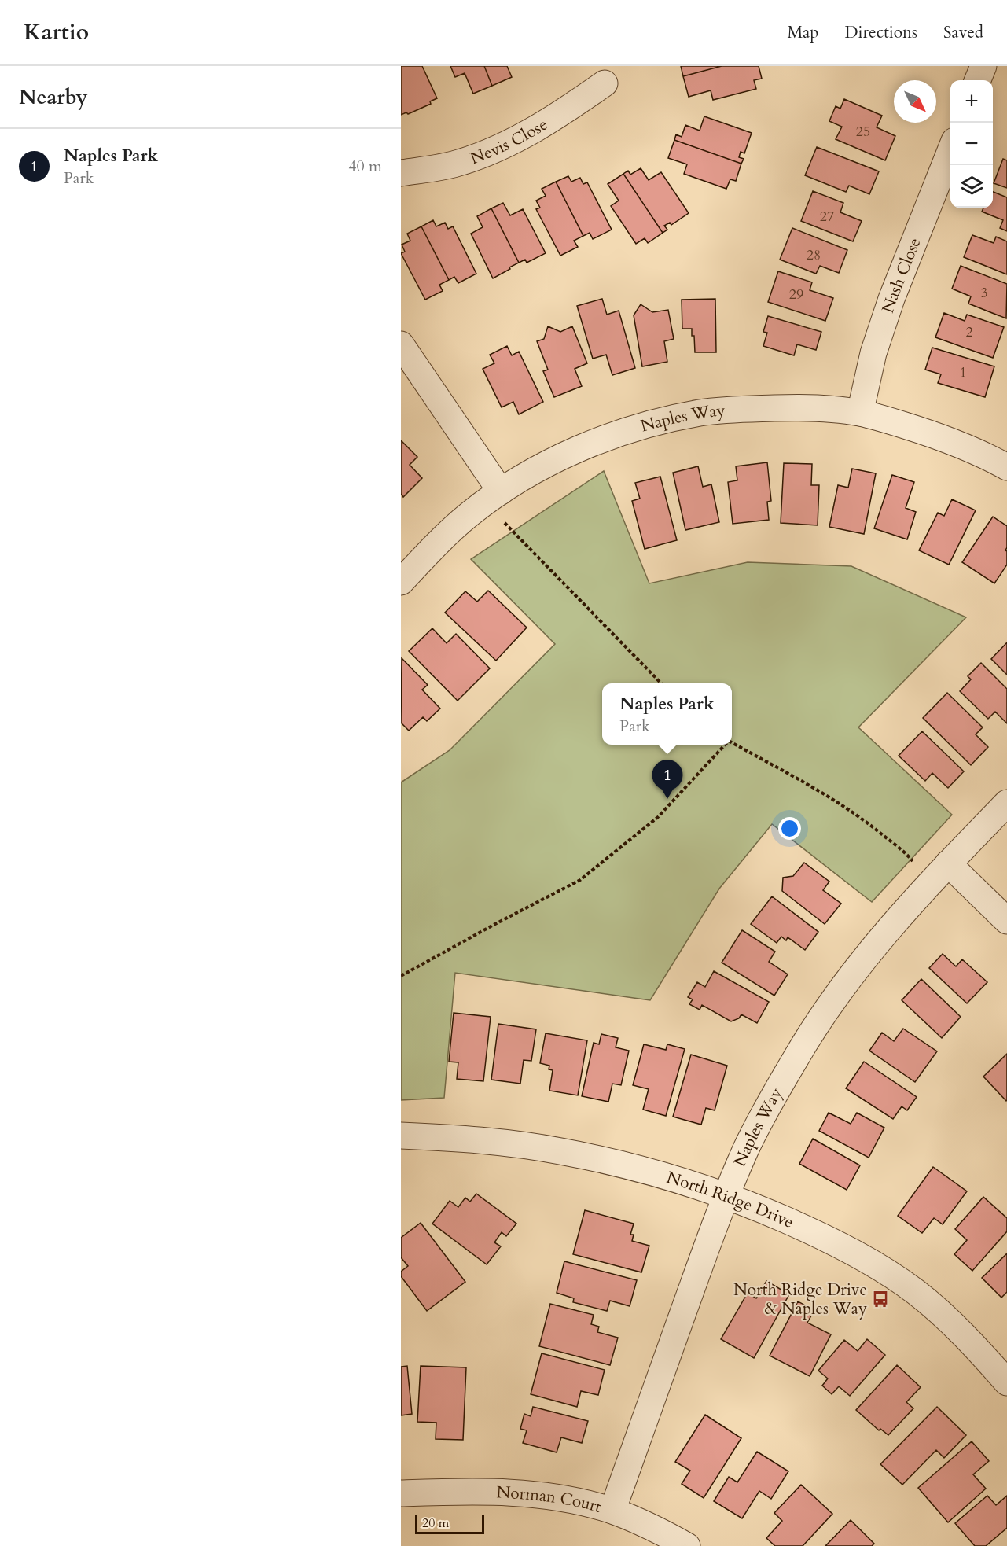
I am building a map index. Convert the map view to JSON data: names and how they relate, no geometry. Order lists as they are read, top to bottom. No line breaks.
{"streets":{"street":["Nevis Close","Nash Close","Naples Way","North Ridge Drive","Norman Court"]},"crossings":[["Nash Close","Naples Way"],["Naples Way","North Ridge Drive"],["Naples Way","Norman Court"]],"places":{"bus stop":["North Ridge Drive & Naples Way"]},"house_numbers":["25","27","28","3","29","2","1"],"scale_bar":"20 m","north":"bottom right","page":{"header":"Kartio","nav":["Map","Directions","Saved"],"heading":"Nearby","map_buttons":["+","−"],"list":[{"mark":"1","name":"Naples Park","note":"Park","value":"40 m"}],"popup":["Naples Park","Park"],"pins":"1","scale":"20 m"}}
